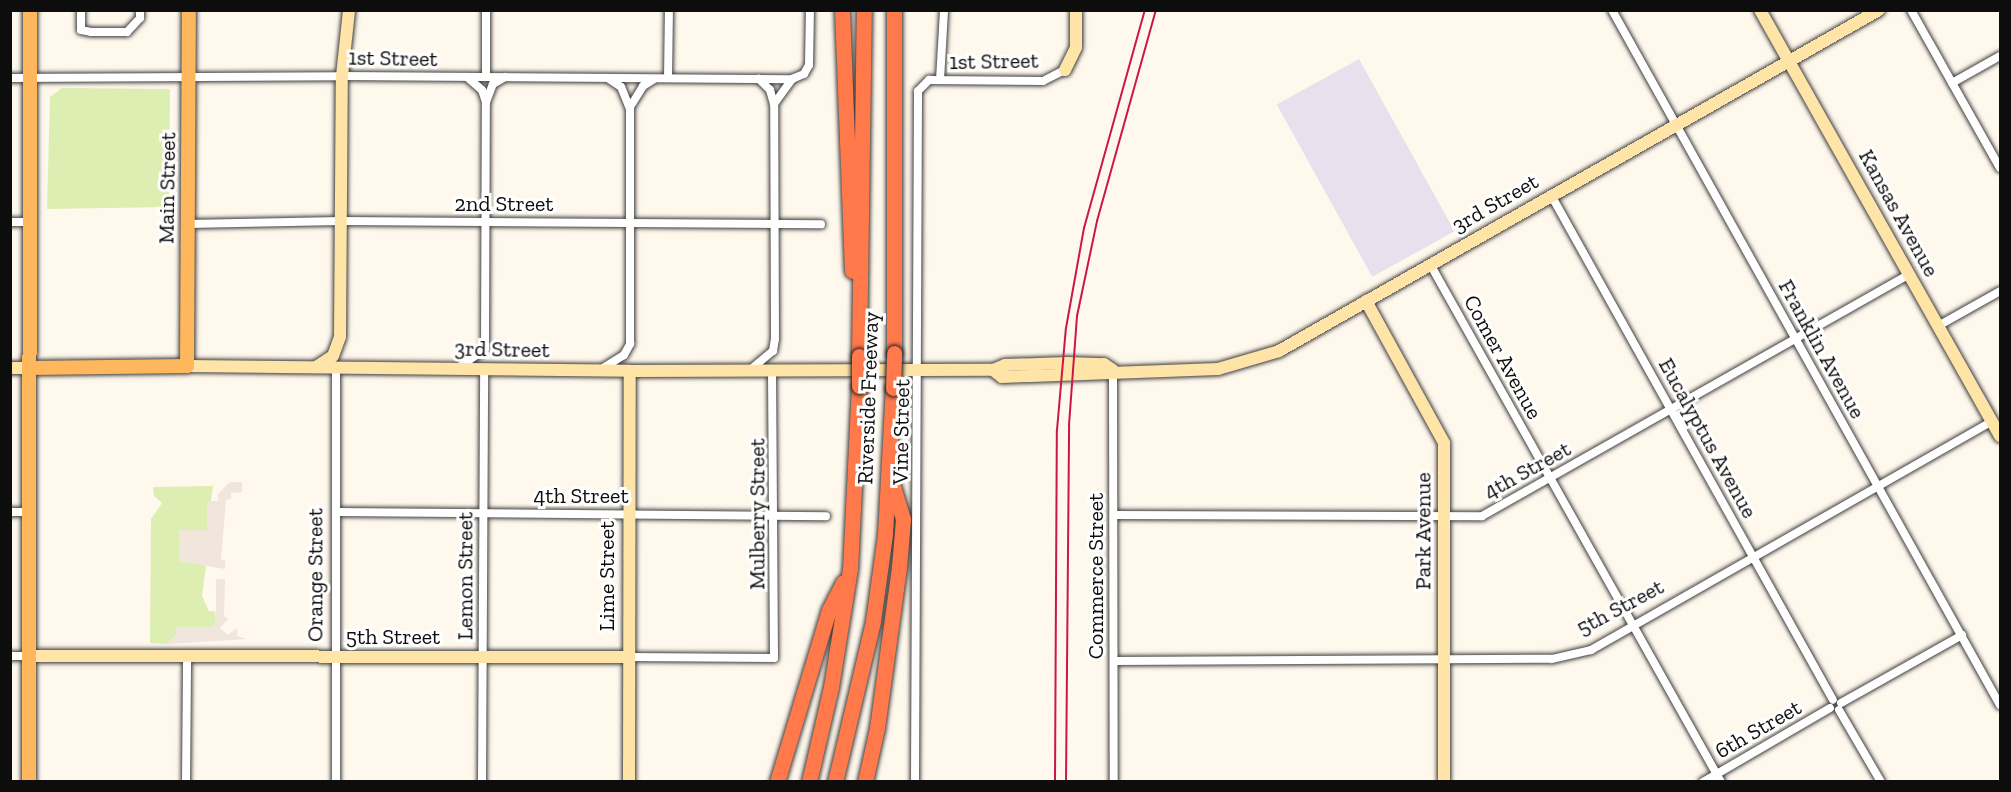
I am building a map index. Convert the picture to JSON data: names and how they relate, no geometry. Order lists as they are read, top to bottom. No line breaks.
{"streets":{"highway":["Riverside Freeway"],"main road":["Main Street","3rd Street","Kansas Avenue","Park Avenue","Lime Street","5th Street"],"street":["1st Street","2nd Street","Franklin Avenue","Comer Avenue","Vine Street","Eucalyptus Avenue","4th Street","Mulberry Street","Orange Street","Lemon Street","Commerce Street","6th Street"]},"crossings":[["1st Street","Main Street"],["1st Street","Vine Street"],["Main Street","3rd Street"],["Main Street","2nd Street"],["3rd Street","Kansas Avenue"],["3rd Street","Franklin Avenue"],["3rd Street","Comer Avenue"],["3rd Street","Vine Street"],["3rd Street","Eucalyptus Avenue"],["3rd Street","Mulberry Street"],["3rd Street","Park Avenue"],["3rd Street","Orange Street"],["3rd Street","Lemon Street"],["3rd Street","Lime Street"],["3rd Street","Commerce Street"],["Kansas Avenue","4th Street"],["Kansas Avenue","5th Street"],["Franklin Avenue","4th Street"],["Franklin Avenue","5th Street"],["Franklin Avenue","6th Street"],["Comer Avenue","4th Street"],["Comer Avenue","5th Street"],["Comer Avenue","6th Street"],["Eucalyptus Avenue","4th Street"],["Eucalyptus Avenue","5th Street"],["Eucalyptus Avenue","6th Street"],["4th Street","Mulberry Street"],["4th Street","Park Avenue"],["4th Street","Orange Street"],["4th Street","Lemon Street"],["4th Street","Lime Street"],["4th Street","Commerce Street"],["Mulberry Street","5th Street"],["Park Avenue","5th Street"],["Orange Street","5th Street"],["Lemon Street","5th Street"],["Lime Street","5th Street"],["Commerce Street","5th Street"]]}
